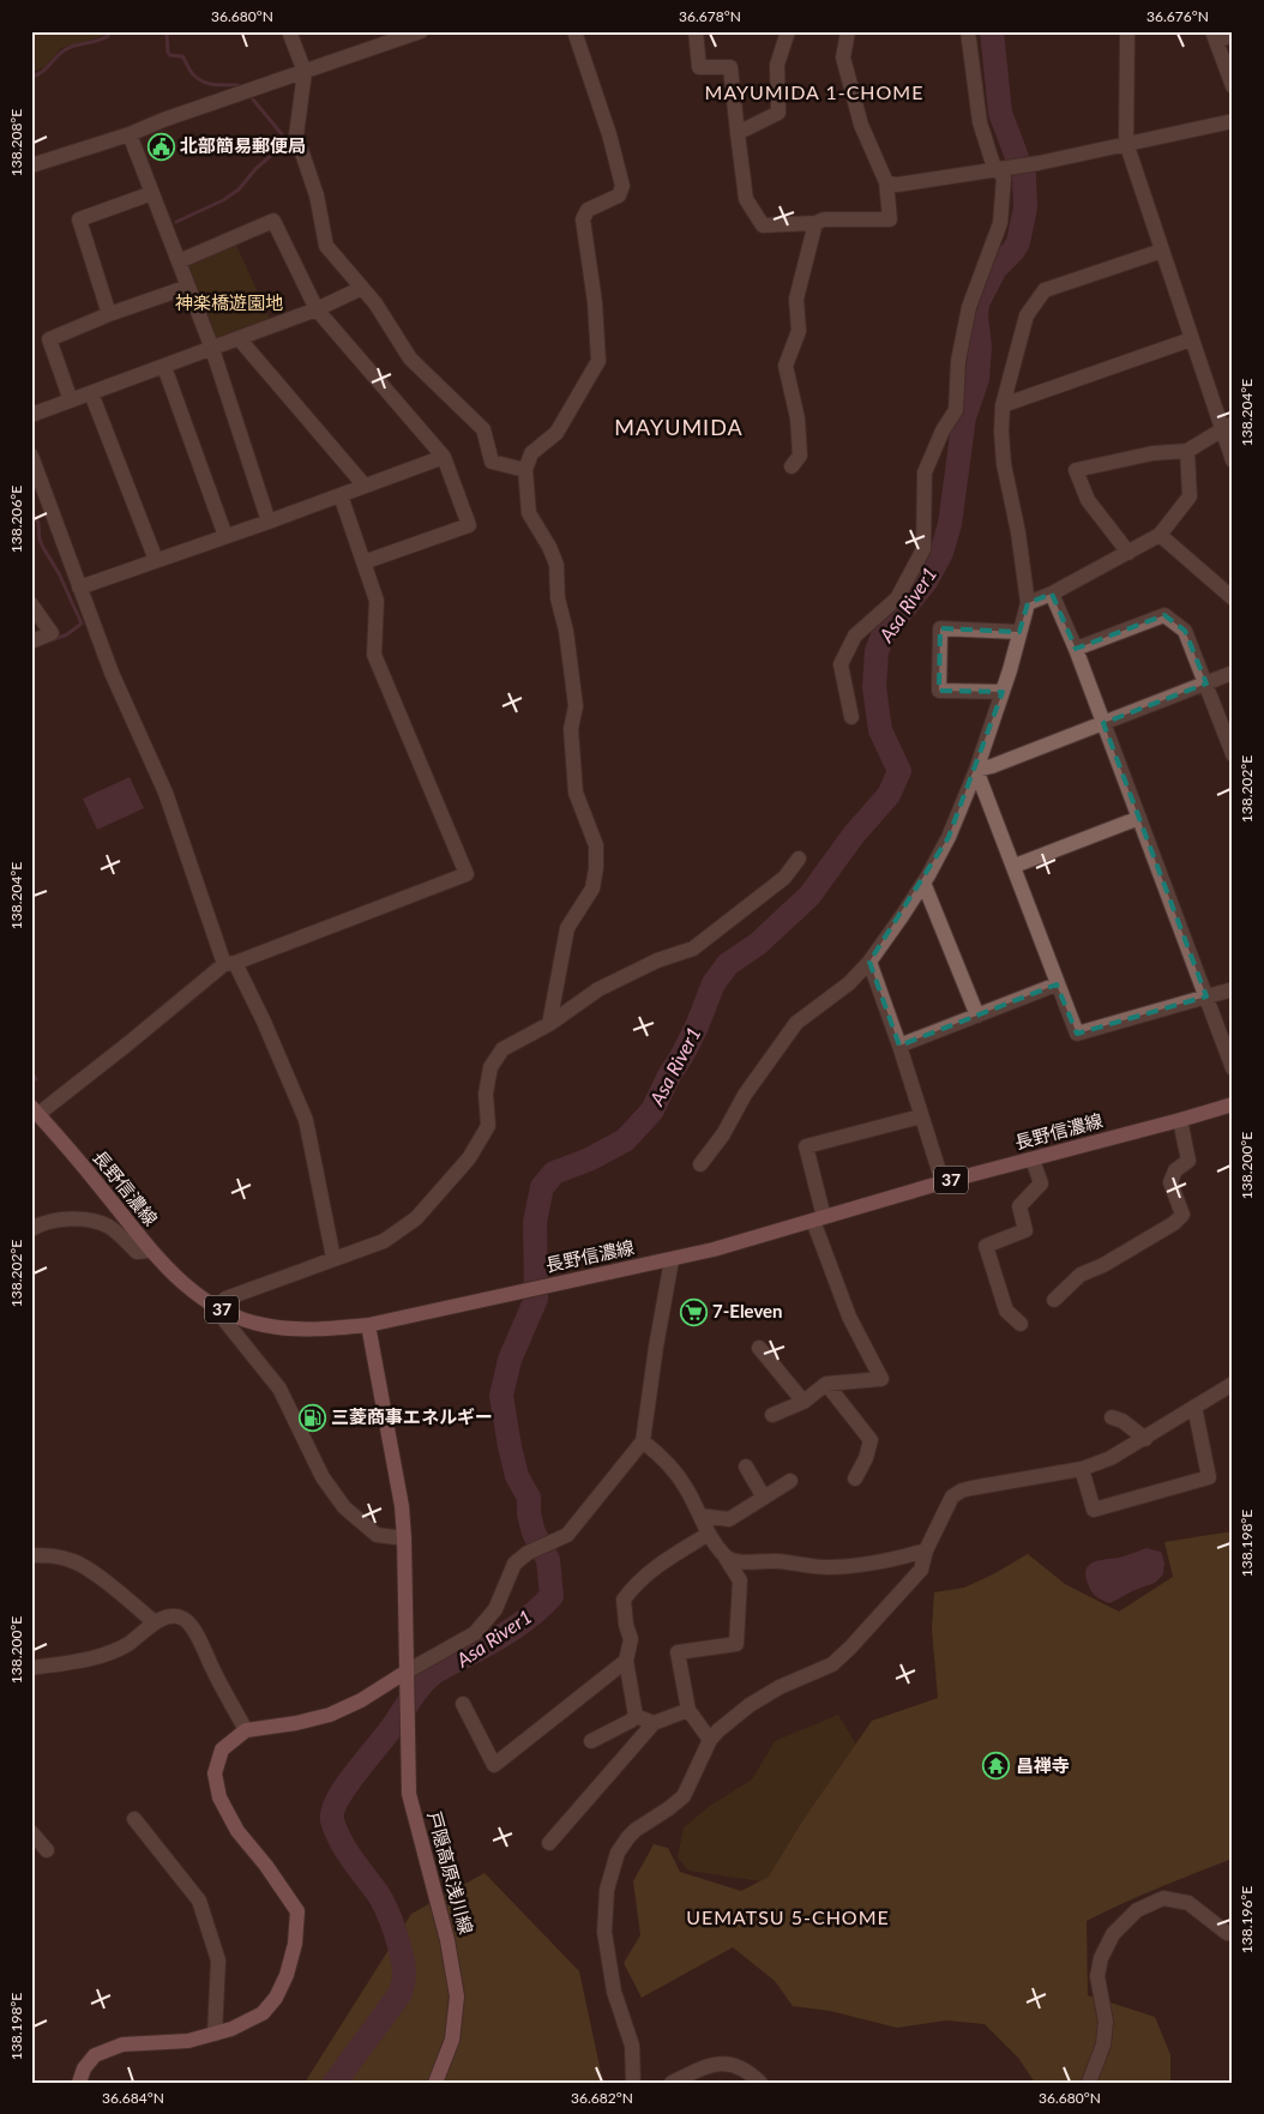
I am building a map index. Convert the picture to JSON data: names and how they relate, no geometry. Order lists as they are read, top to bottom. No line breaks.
{"streets":{"main road":["長野信濃線","37","戸隠高原浅川線"]},"crossings":[["長野信濃線","戸隠高原浅川線"]],"districts":["MAYUMIDA 1-CHOME","MAYUMIDA","UEMATSU 5-CHOME"],"water":["Asa River1"],"parks":["神楽橋遊園地"],"places":{"public building":["北部簡易郵便局"],"supermarket":["7-Eleven"],"fuel station":["三菱商事エネルギー"],"temple":["昌禅寺"]},"coordinates":["36.680°N","36.678°N","36.676°N","138.208°E","138.204°E","138.206°E","138.202°E","138.200°E","138.198°E","138.196°E","36.684°N","36.682°N"]}
